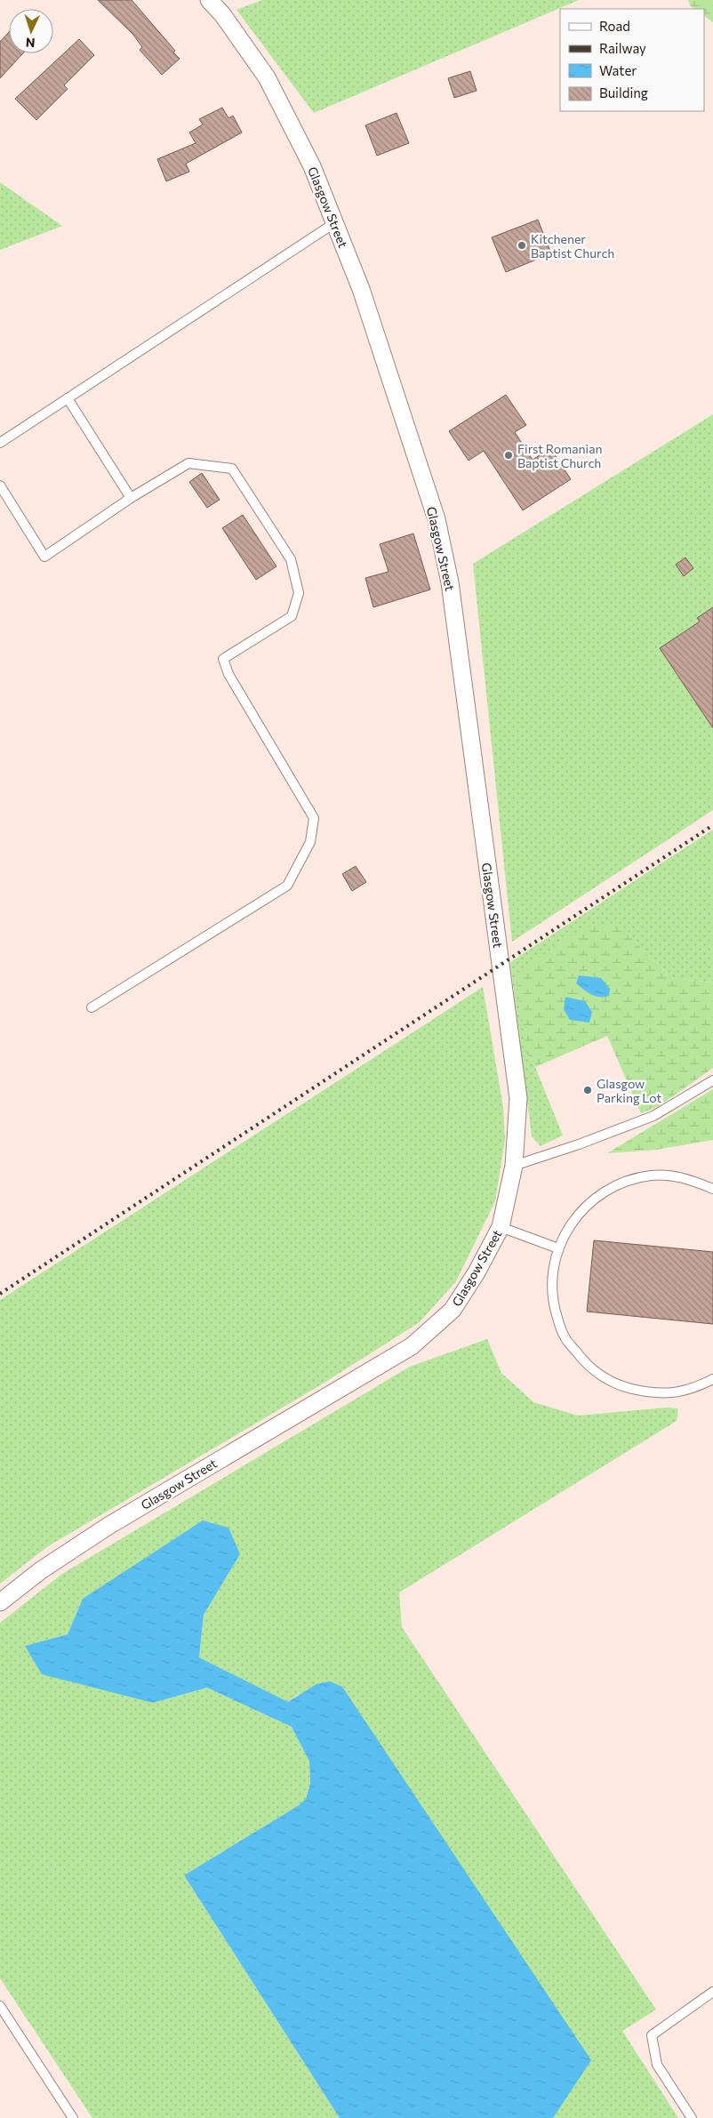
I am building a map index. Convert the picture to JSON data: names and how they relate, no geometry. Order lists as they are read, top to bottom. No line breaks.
{"streets":{"street":["Glasgow Street"]},"places":["Kitchener Baptist Church","First Romanian Baptist Church","Glasgow Parking Lot"],"legend":["Road","Railway","Water","Building"],"north":"bottom"}
